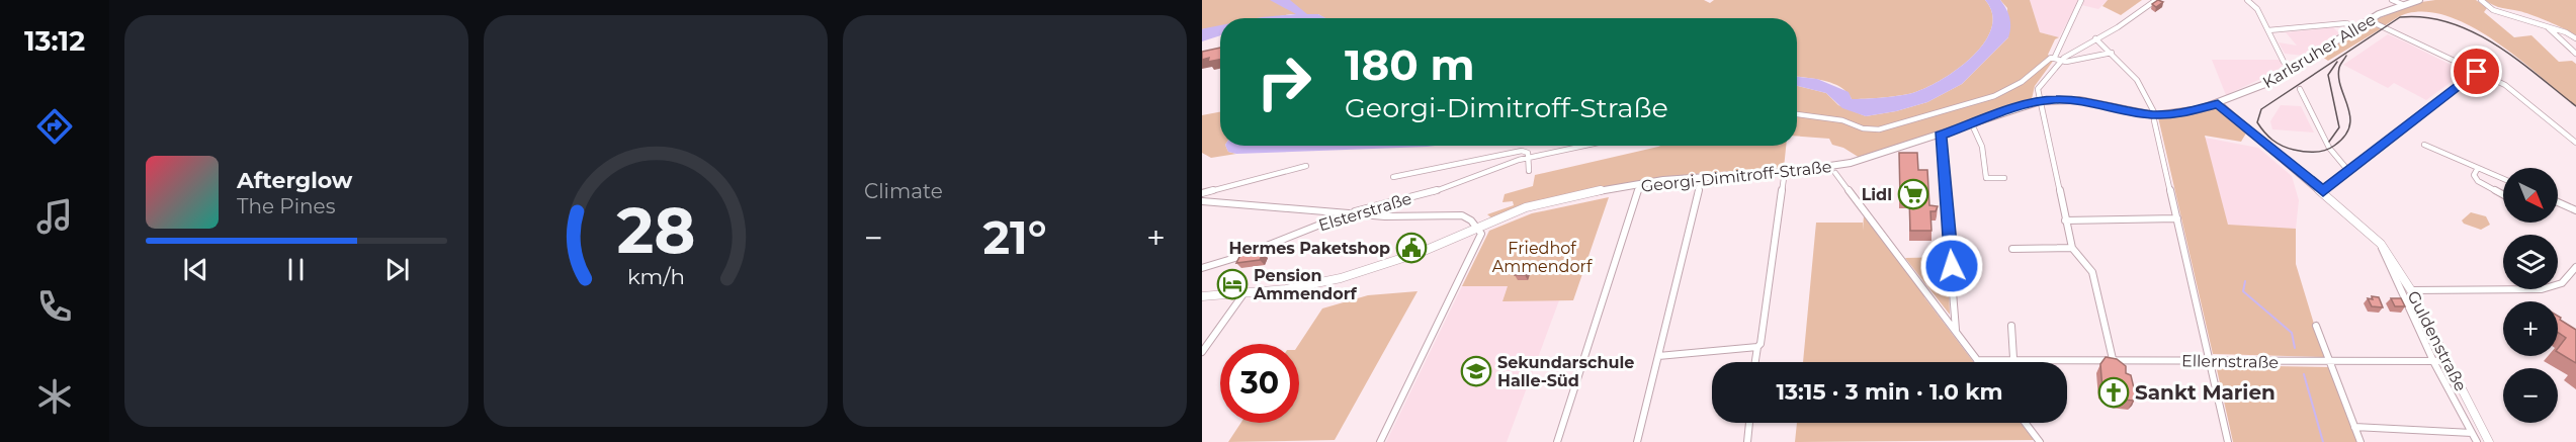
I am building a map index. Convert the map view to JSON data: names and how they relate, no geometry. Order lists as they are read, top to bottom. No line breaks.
{"streets":{"street":["Karlsruher Allee","Georgi-Dimitroff-Straße","Elsterstraße","Guldenstraße","Ellernstraße"]},"crossings":[["Karlsruher Allee","Georgi-Dimitroff-Straße"],["Karlsruher Allee","Guldenstraße"],["Guldenstraße","Ellernstraße"]],"parks":["Friedhof Ammendorf"],"places":{"supermarket":["Lidl"],"public building":["Hermes Paketshop"],"hotel":["Pension Ammendorf"],"school or university":["Sekundarschule Halle-Süd"],"church":["Sankt Marien"]},"north":"bottom right","page":{"tabs":"13:12","tile":"Climate","turn":["180 m","Georgi-Dimitroff-Straße"],"song":["Afterglow","The Pines"],"map_buttons":["+","−"],"heat":["−","21°","+"],"limit":"30","trip":"13:15 · 3 min · 1.0 km","gauge":["28","km/h"]}}
